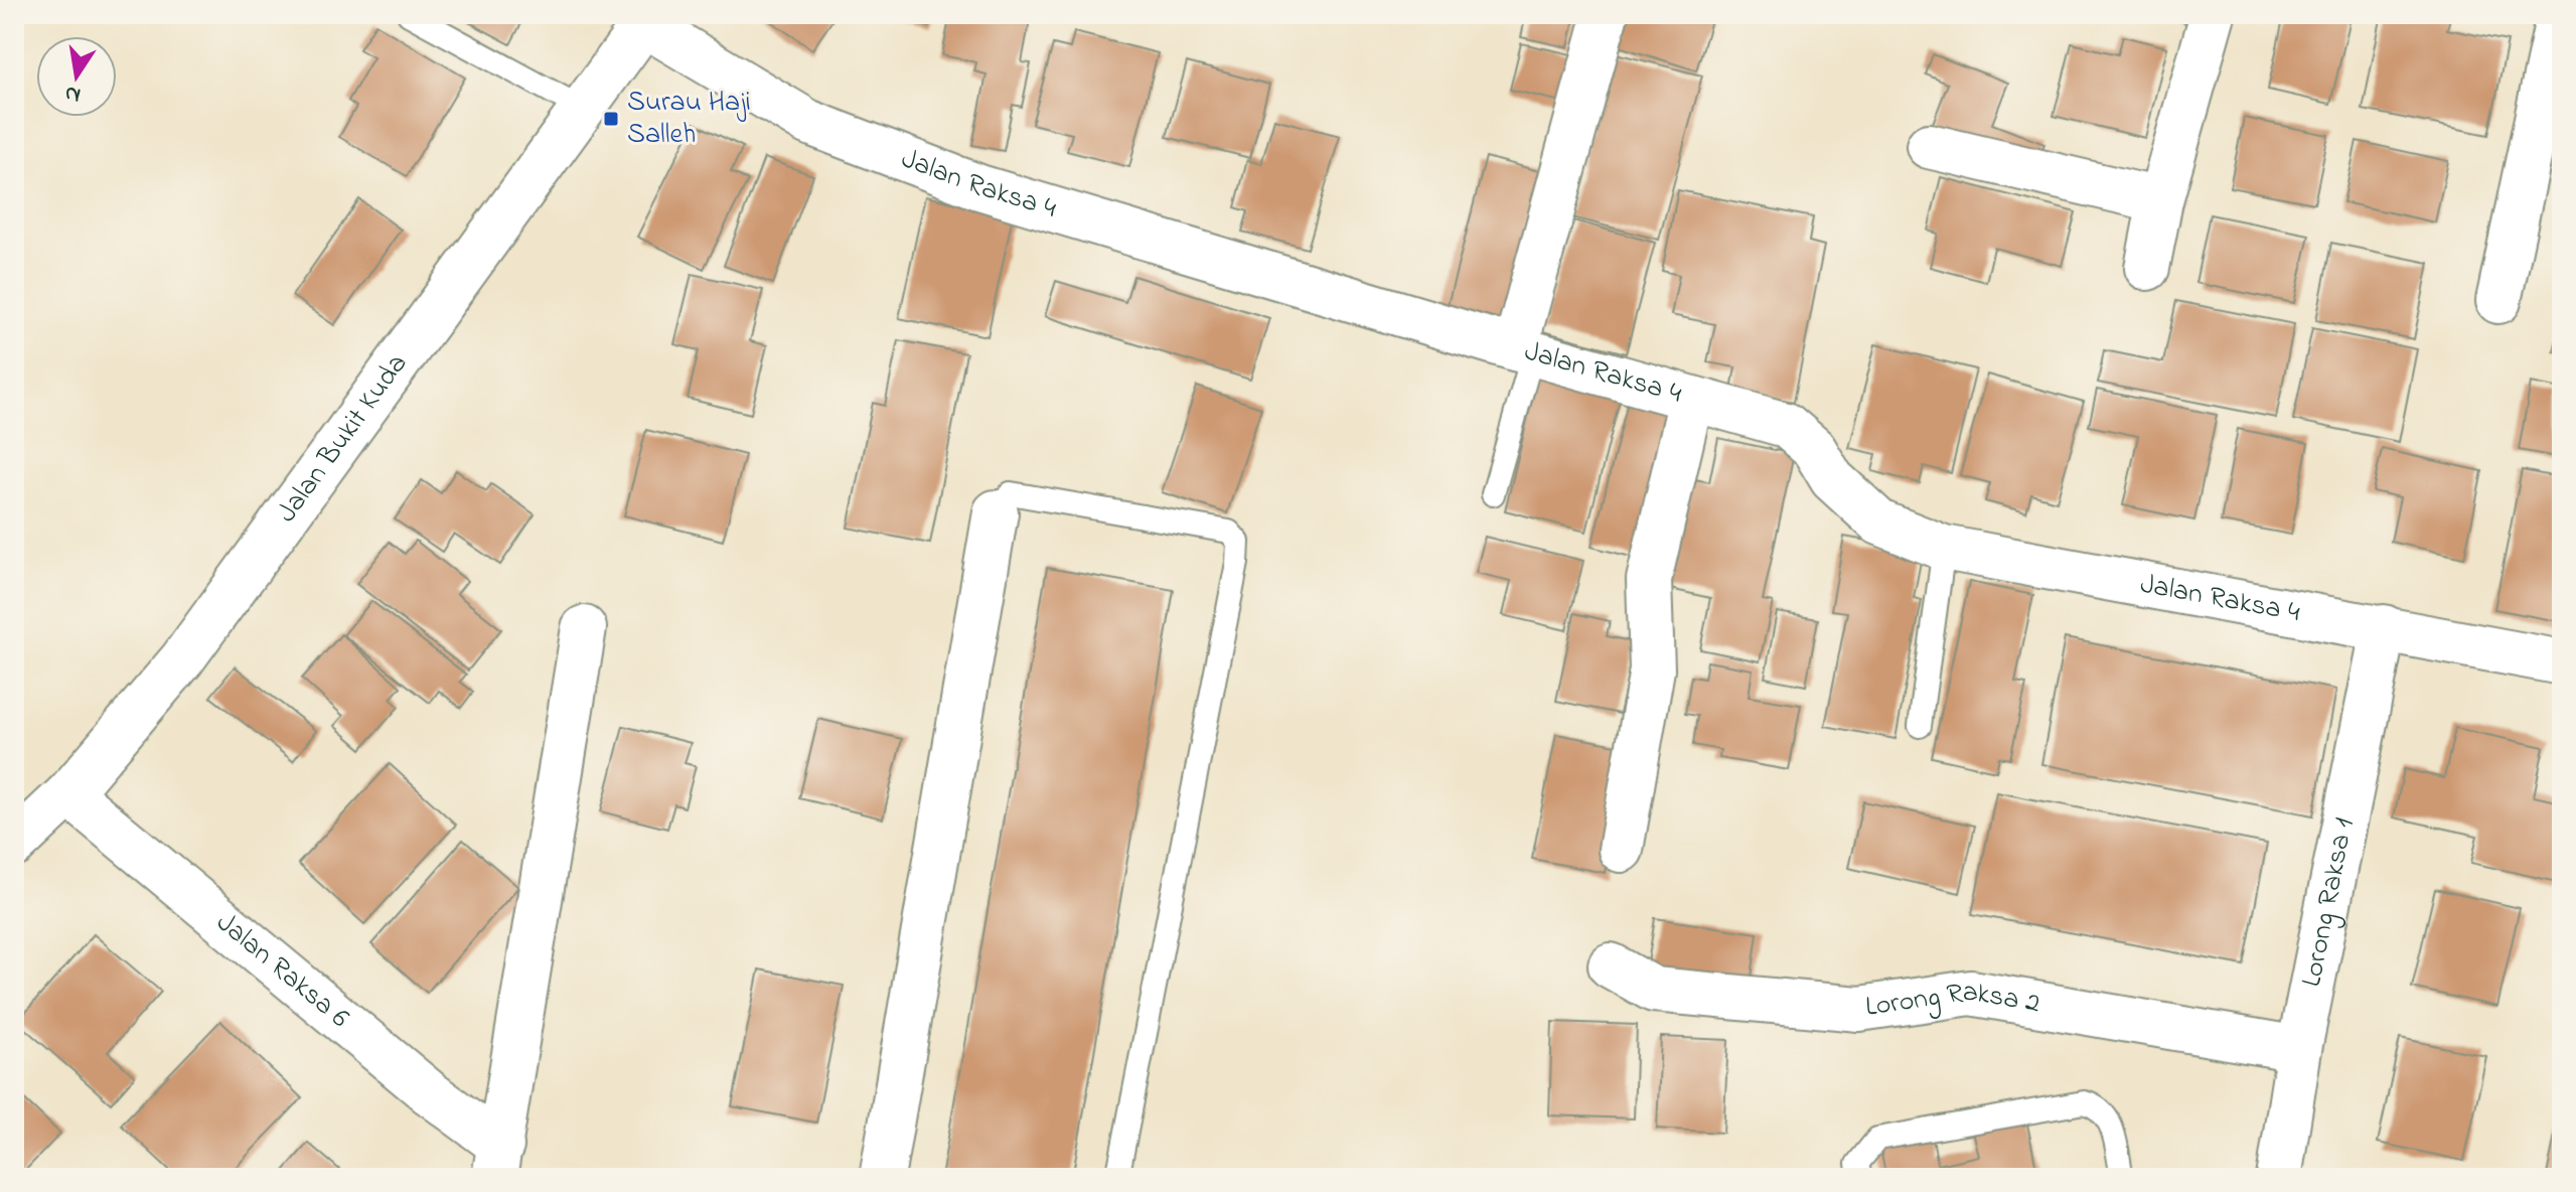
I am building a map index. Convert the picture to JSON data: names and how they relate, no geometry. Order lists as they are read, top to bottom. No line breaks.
{"streets":{"street":["Jalan Raksa 4","Jalan Bukit Kuda","Lorong Raksa 1","Jalan Raksa 6","Lorong Raksa 2"]},"crossings":[["Jalan Raksa 4","Jalan Bukit Kuda"],["Jalan Raksa 4","Lorong Raksa 1"],["Jalan Bukit Kuda","Jalan Raksa 6"],["Lorong Raksa 1","Lorong Raksa 2"]],"places":{"transit":["Surau Haji Salleh"]},"north":"bottom"}
